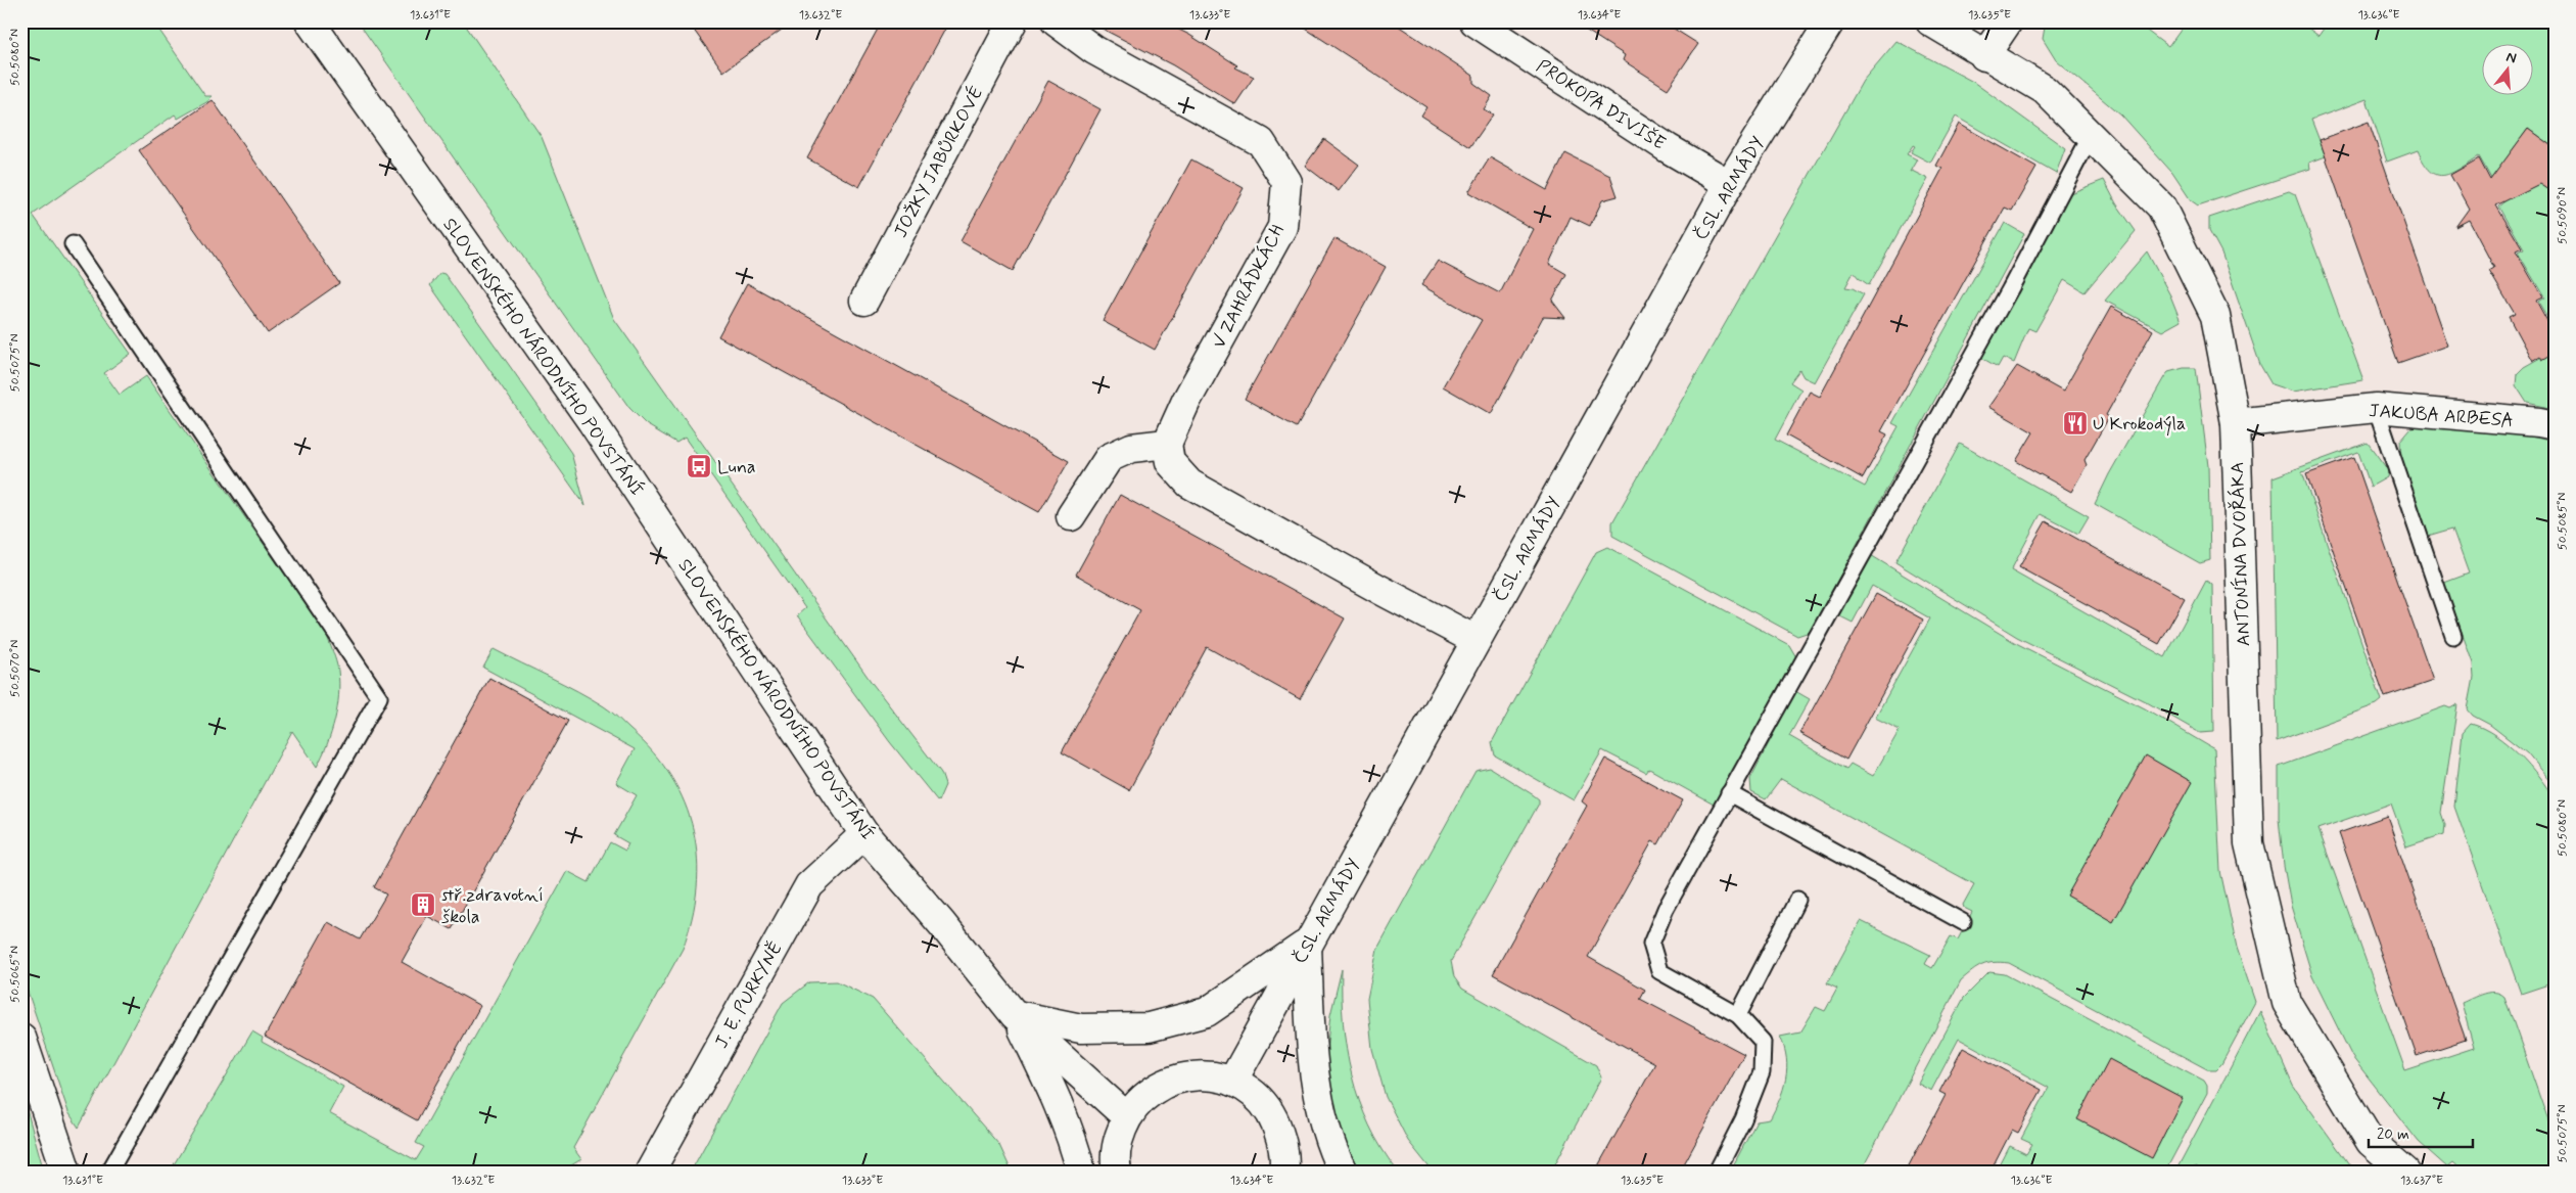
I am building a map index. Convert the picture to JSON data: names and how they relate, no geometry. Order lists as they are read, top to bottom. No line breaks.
{"streets":{"street":["PROKOPA DIVIŠE","JOŽKY JABŮRKOVÉ","ČSL. ARMÁDY","V ZAHRÁDKÁCH","SLOVENSKÉHO NÁRODNÍHO POVSTÁNÍ","JAKUBA ARBESA","ANTONÍNA DVOŘÁKA","J. E. PURKYNĚ"]},"crossings":[["PROKOPA DIVIŠE","ČSL. ARMÁDY"],["SLOVENSKÉHO NÁRODNÍHO POVSTÁNÍ","J. E. PURKYNĚ"],["JAKUBA ARBESA","ANTONÍNA DVOŘÁKA"]],"places":{"restaurant":["U Krokodýla"],"bus stop":["Luna"],"building":["stř.zdravotní škola"]},"scale_bar":"20 m","north":"top","coordinates":["13.631°E","13.632°E","13.633°E","13.634°E","13.635°E","13.636°E","50.5080°N","50.5090°N","50.5075°N","50.5085°N","50.5070°N","50.5065°N","13.637°E"]}
